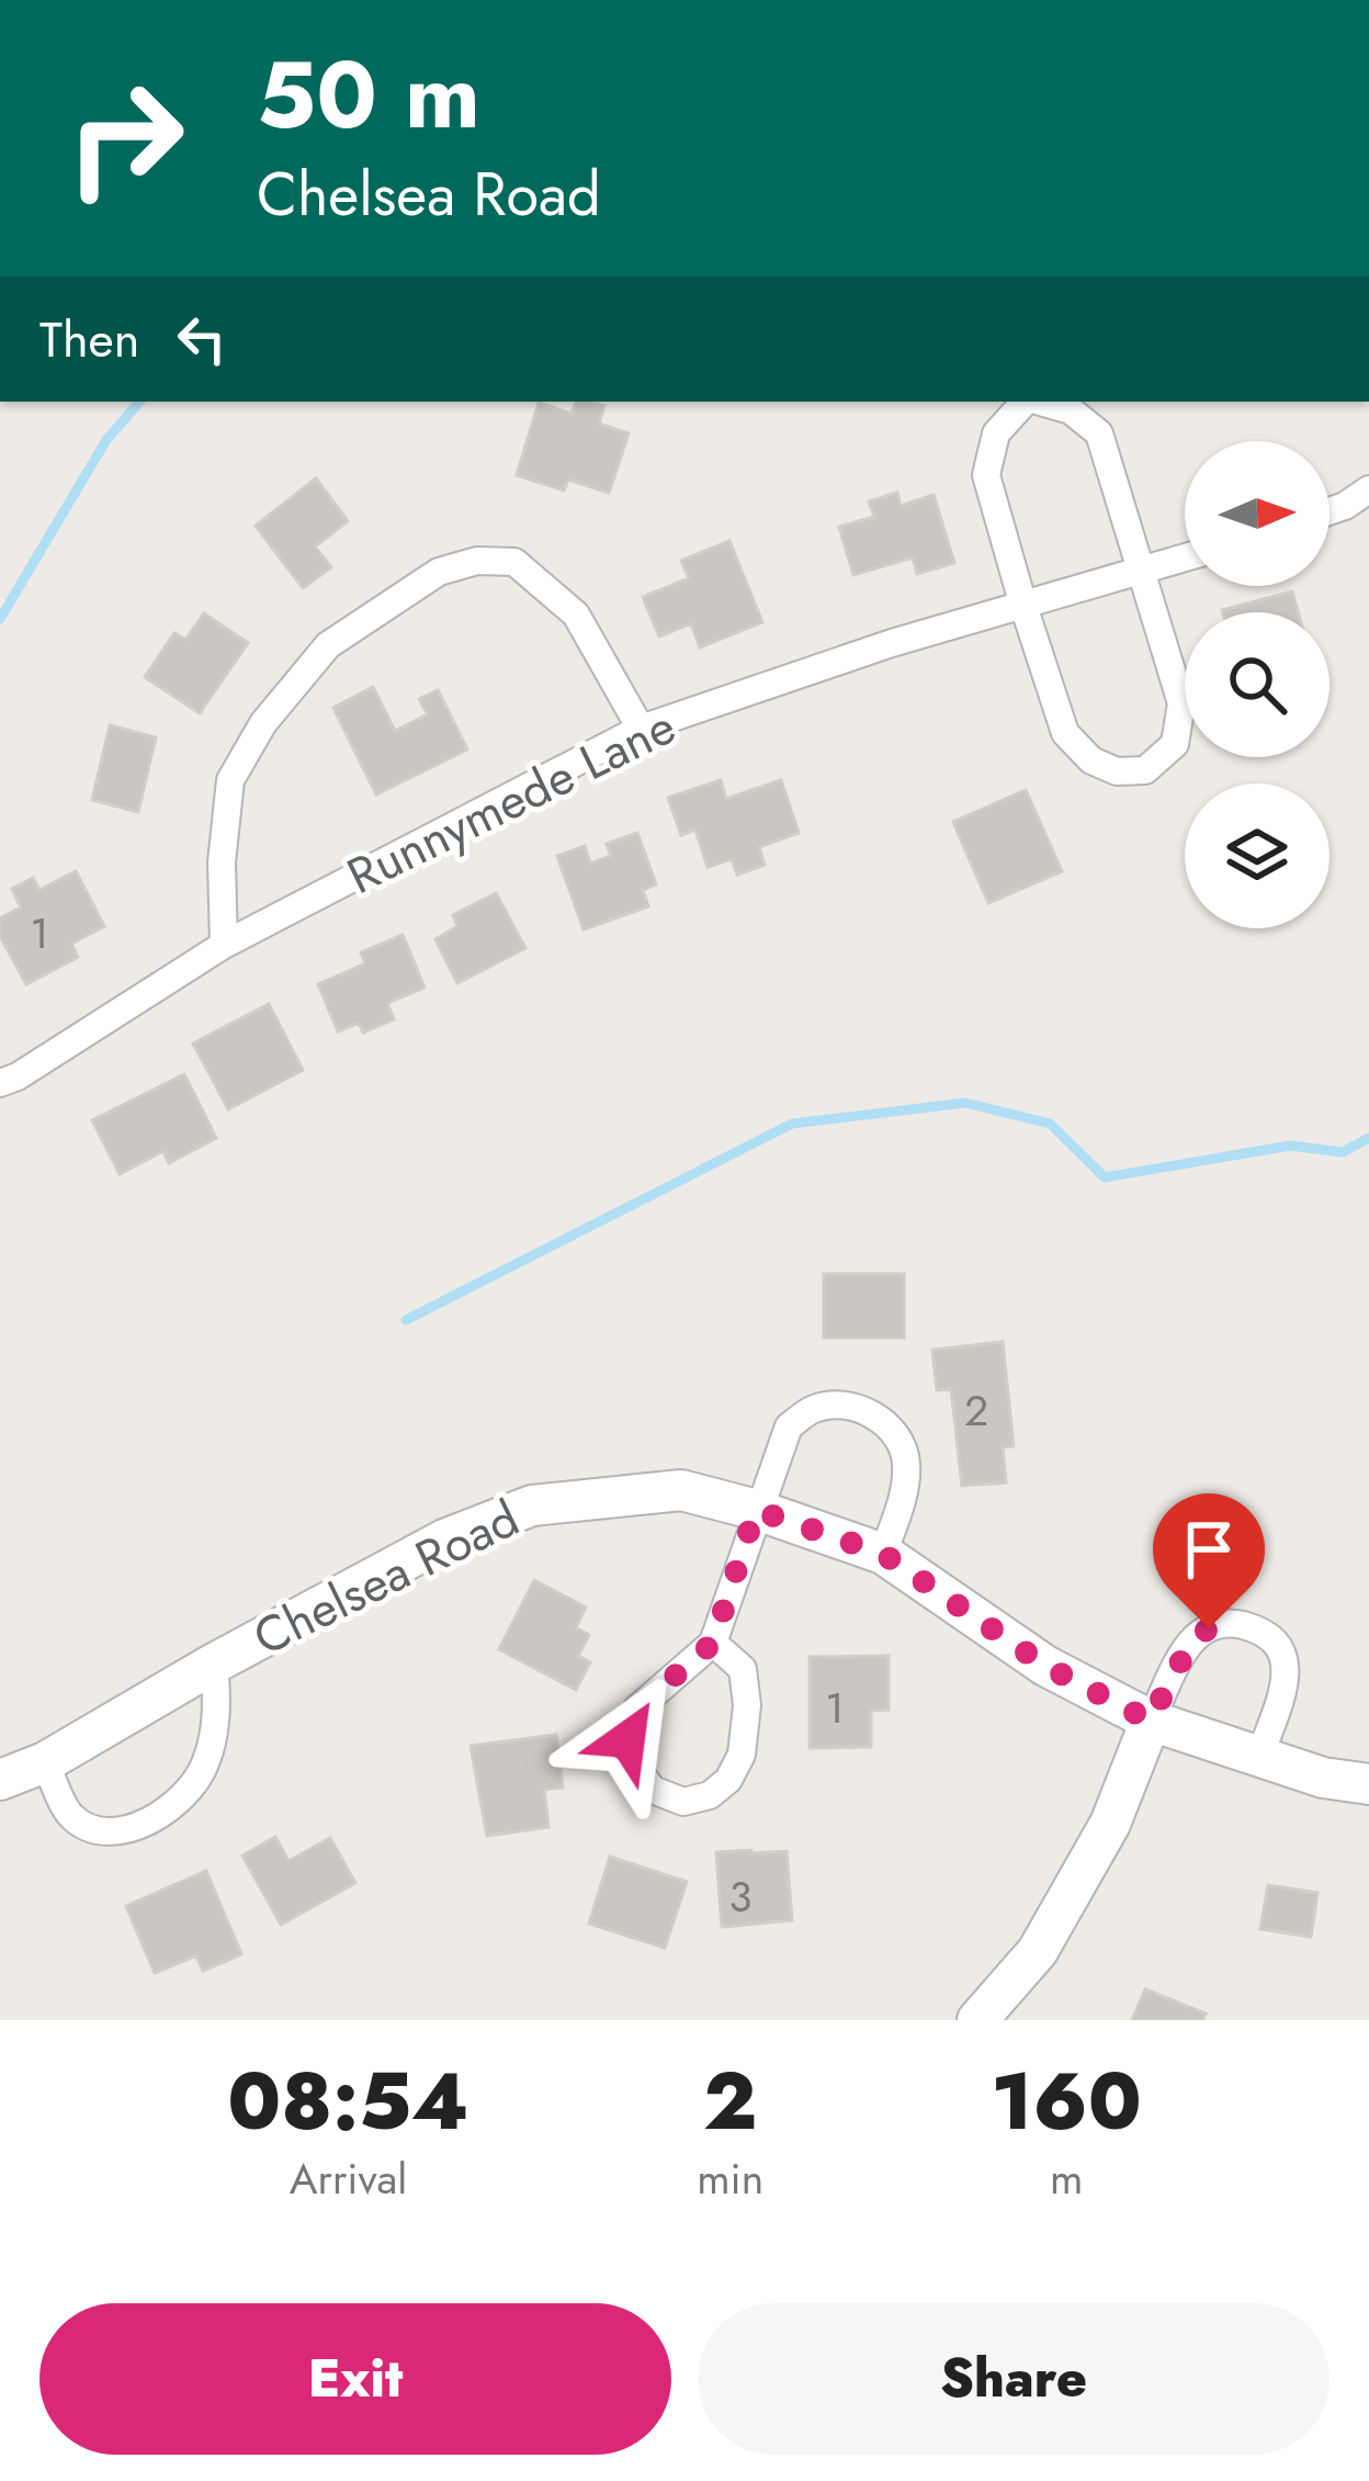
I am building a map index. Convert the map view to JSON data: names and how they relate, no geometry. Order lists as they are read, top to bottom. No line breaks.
{"streets":{"street":["Runnymede Lane","Chelsea Road"]},"house_numbers":["1","2","1","3"],"north":"right","page":{"turn":["50 m","Chelsea Road"],"then":"Then","eta":["08:54","Arrival","2","min","160","m"],"buttons":["Exit","Share"]}}
